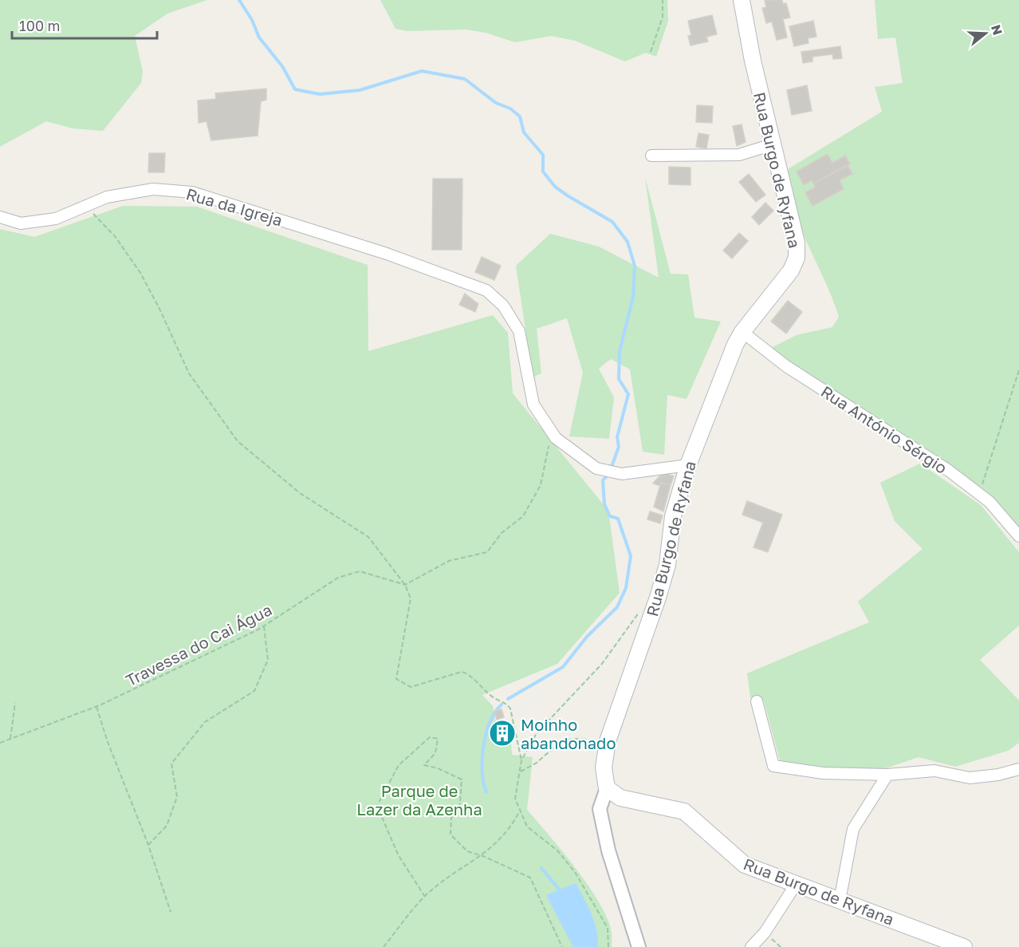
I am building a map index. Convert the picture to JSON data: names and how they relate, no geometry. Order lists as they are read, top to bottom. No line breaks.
{"streets":{"main road":["Rua Burgo de Ryfana"],"street":["Rua da Igreja","Rua António Sérgio"],"path":["Travessa do Cai Água"]},"crossings":[["Rua Burgo de Ryfana","Rua da Igreja"],["Rua Burgo de Ryfana","Rua António Sérgio"]],"parks":["Parque de Lazer da Azenha"],"places":{"building":["Moinho abandonado"]},"scale_bar":"100 m","north":"right"}
